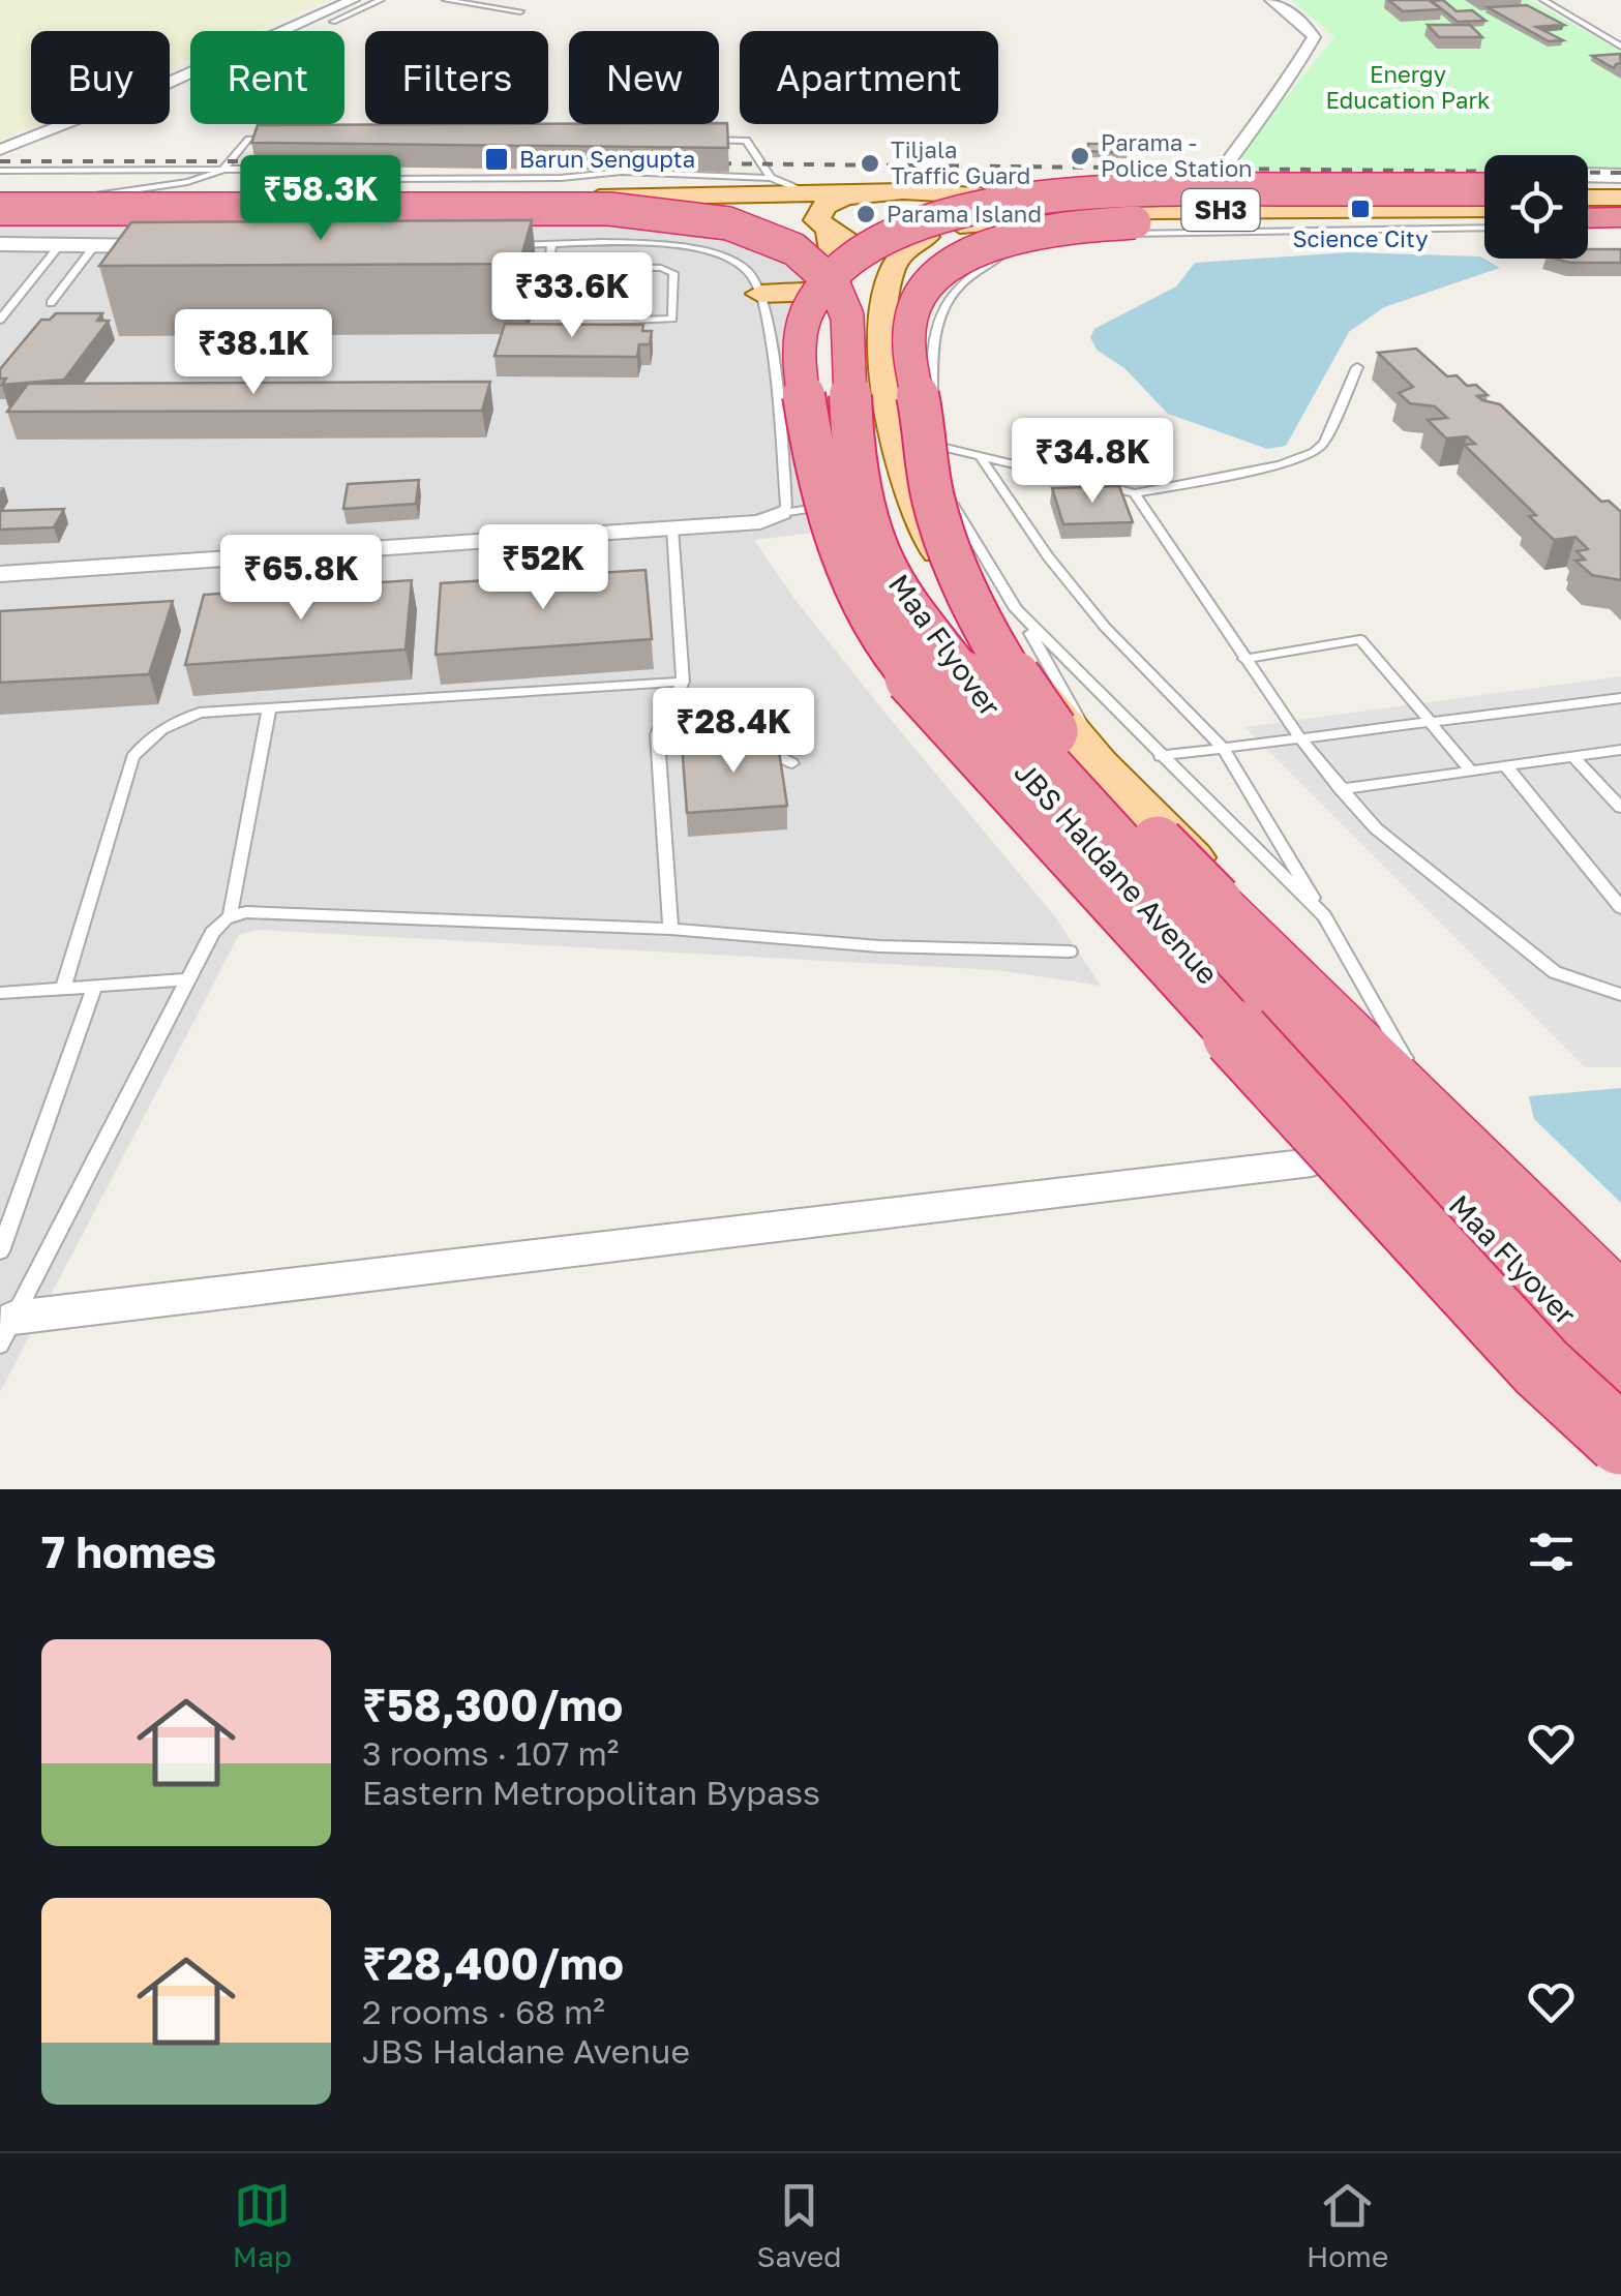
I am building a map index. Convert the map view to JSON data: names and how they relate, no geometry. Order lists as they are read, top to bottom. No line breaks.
{"streets":{"highway":["Maa Flyover"],"main road":["SH3","JBS Haldane Avenue"]},"crossings":[["SH3","Maa Flyover"],["SH3","JBS Haldane Avenue"]],"parks":["Energy Education Park"],"places":{"other":["Parama - Police Station","Tiljala Traffic Guard","Parama Island"],"transit":["Barun Sengupta","Science City"]},"page":{"chip":["Buy","Rent","Filters","New","Apartment"],"price":["₹58.3K","₹33.6K","₹38.1K","₹34.8K","₹52K","₹65.8K","₹28.4K"],"heading":"7 homes","list":[{"name":"₹58,300/mo","note":"3 rooms · 107 m² · Eastern Metropolitan Bypass"},{"name":"₹28,400/mo","note":"2 rooms · 68 m² · JBS Haldane Avenue"}],"tabs":["Map","Saved","Home"]}}
